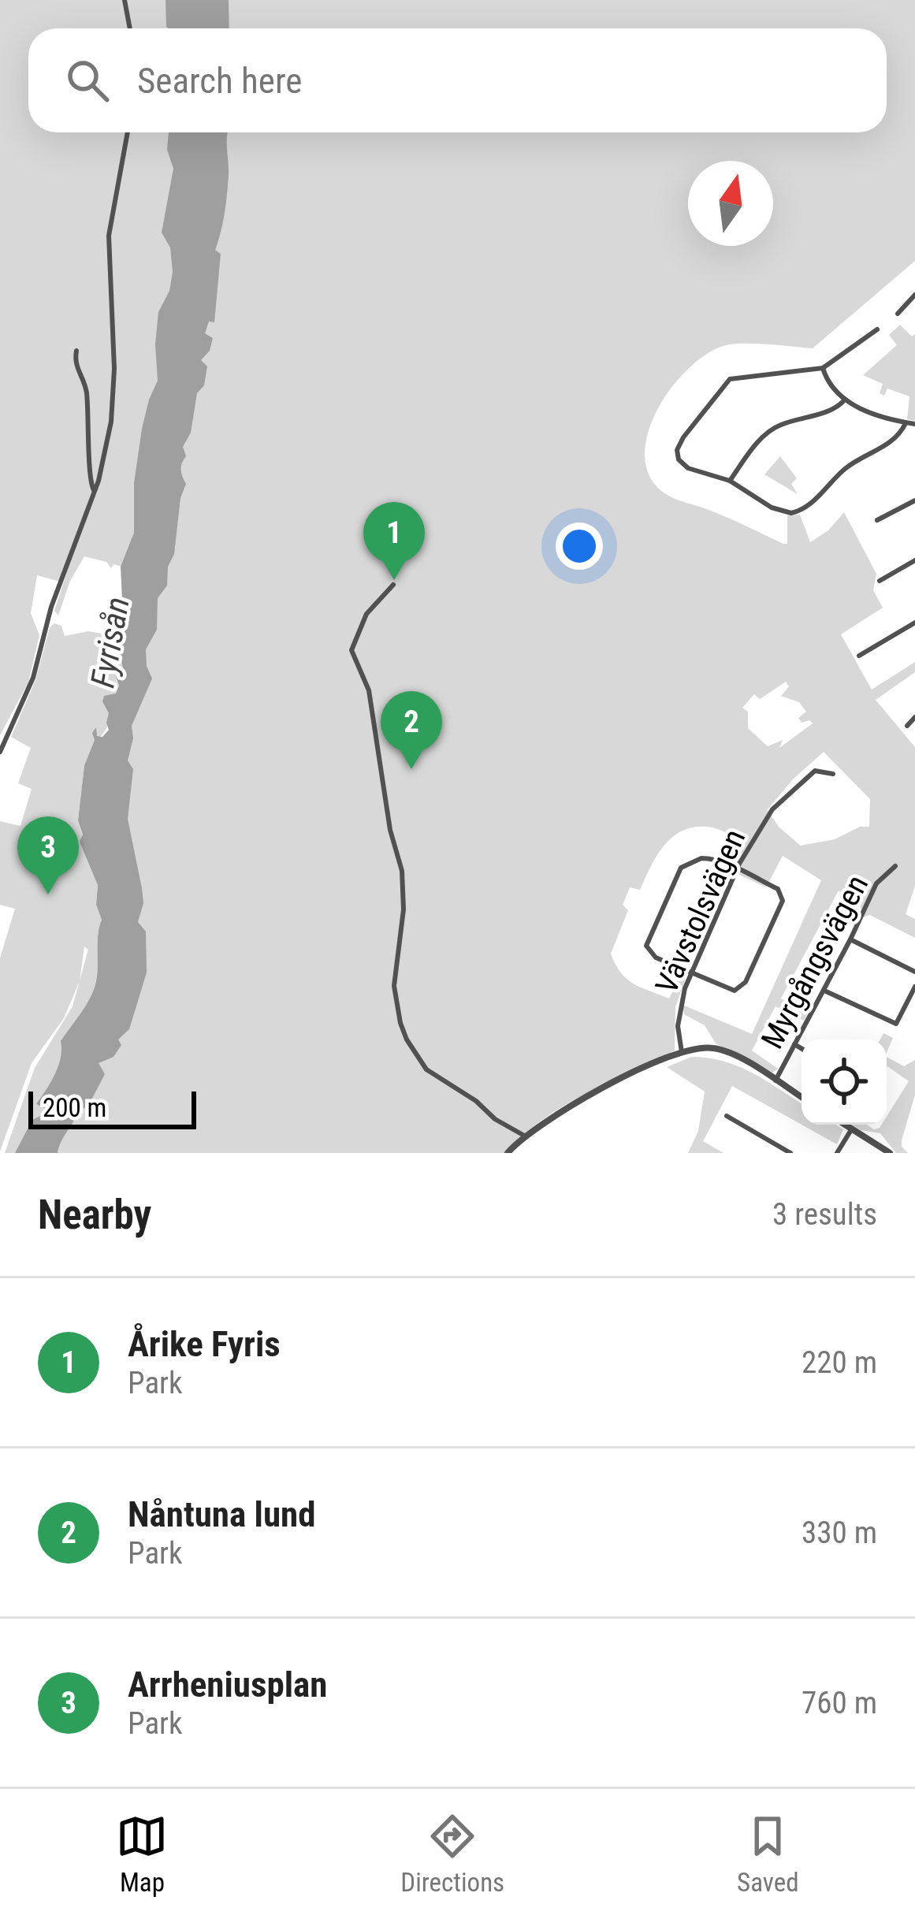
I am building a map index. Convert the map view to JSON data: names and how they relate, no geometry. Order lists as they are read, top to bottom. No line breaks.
{"streets":{"street":["Vävstolsvägen","Myrgångsvägen"]},"water":["Fyrisån"],"scale_bar":"200 m","north":"top","page":{"search":"Search here","pins":["1","2","3"],"scale":"200 m","heading":["Nearby","3 results"],"list":[{"mark":"1","name":"Årike Fyris","note":"Park","value":"220 m"},{"mark":"2","name":"Nåntuna lund","note":"Park","value":"330 m"},{"mark":"3","name":"Arrheniusplan","note":"Park","value":"760 m"}],"nav":["Map","Directions","Saved"]}}
